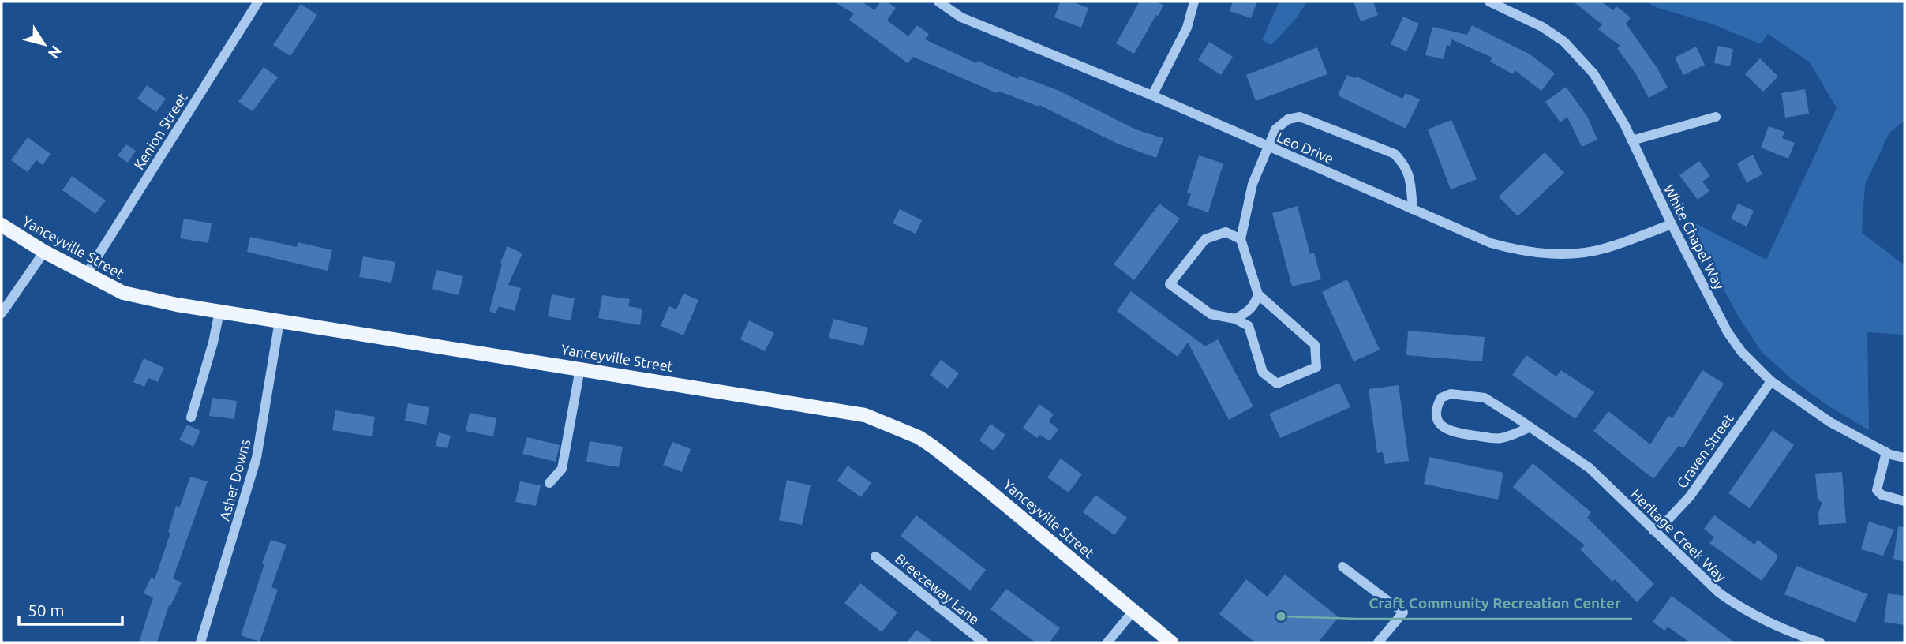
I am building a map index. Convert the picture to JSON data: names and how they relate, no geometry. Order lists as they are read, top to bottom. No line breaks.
{"streets":{"main road":["Yanceyville Street"],"street":["Kenion Street","Leo Drive","White Chapel Way","Craven Street","Asher Downs","Heritage Creek Way","Breezeway Lane"]},"crossings":[["Kenion Street","Yanceyville Street"],["Leo Drive","White Chapel Way"],["White Chapel Way","Craven Street"],["Yanceyville Street","Asher Downs"],["Craven Street","Heritage Creek Way"]],"places":["Craft Community Recreation Center"],"scale_bar":"50 m","north":"bottom right"}
